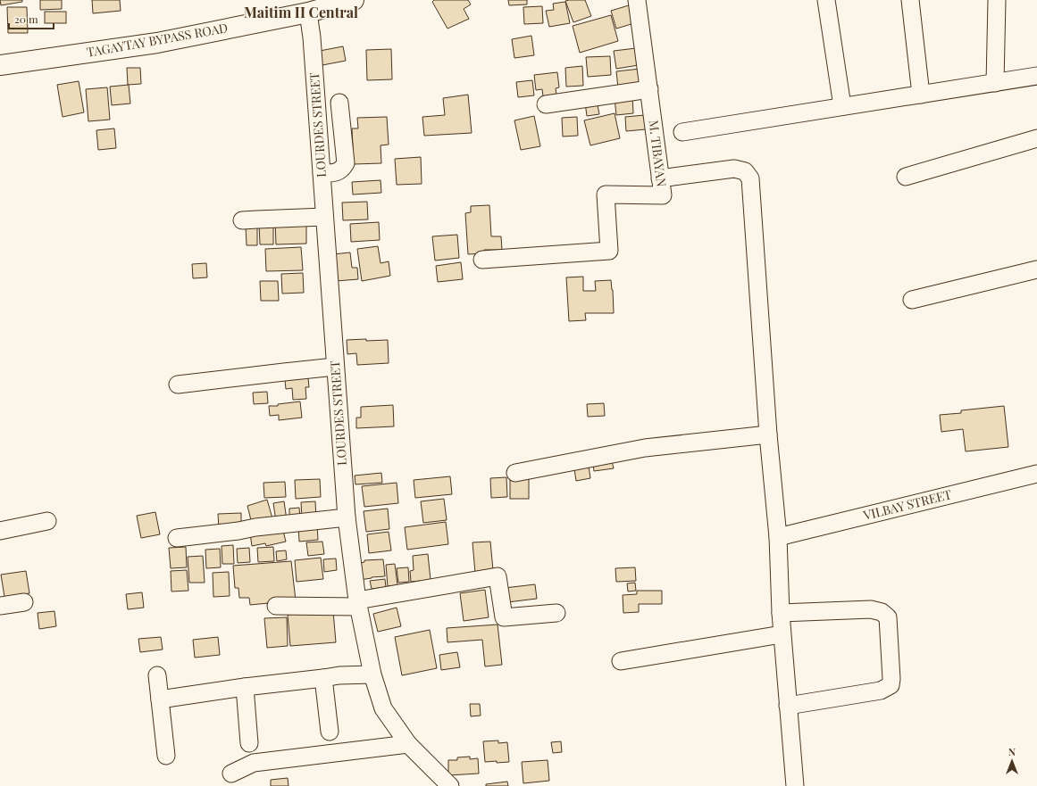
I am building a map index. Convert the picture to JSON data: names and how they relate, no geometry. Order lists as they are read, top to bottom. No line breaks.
{"streets":{"main road":["TAGAYTAY BYPASS ROAD"],"street":["LOURDES STREET","M. TIBAYAN","VILBAY STREET"]},"crossings":[["TAGAYTAY BYPASS ROAD","LOURDES STREET"]],"districts":["Maitim II Central"],"scale_bar":"20 m","north":"top"}
